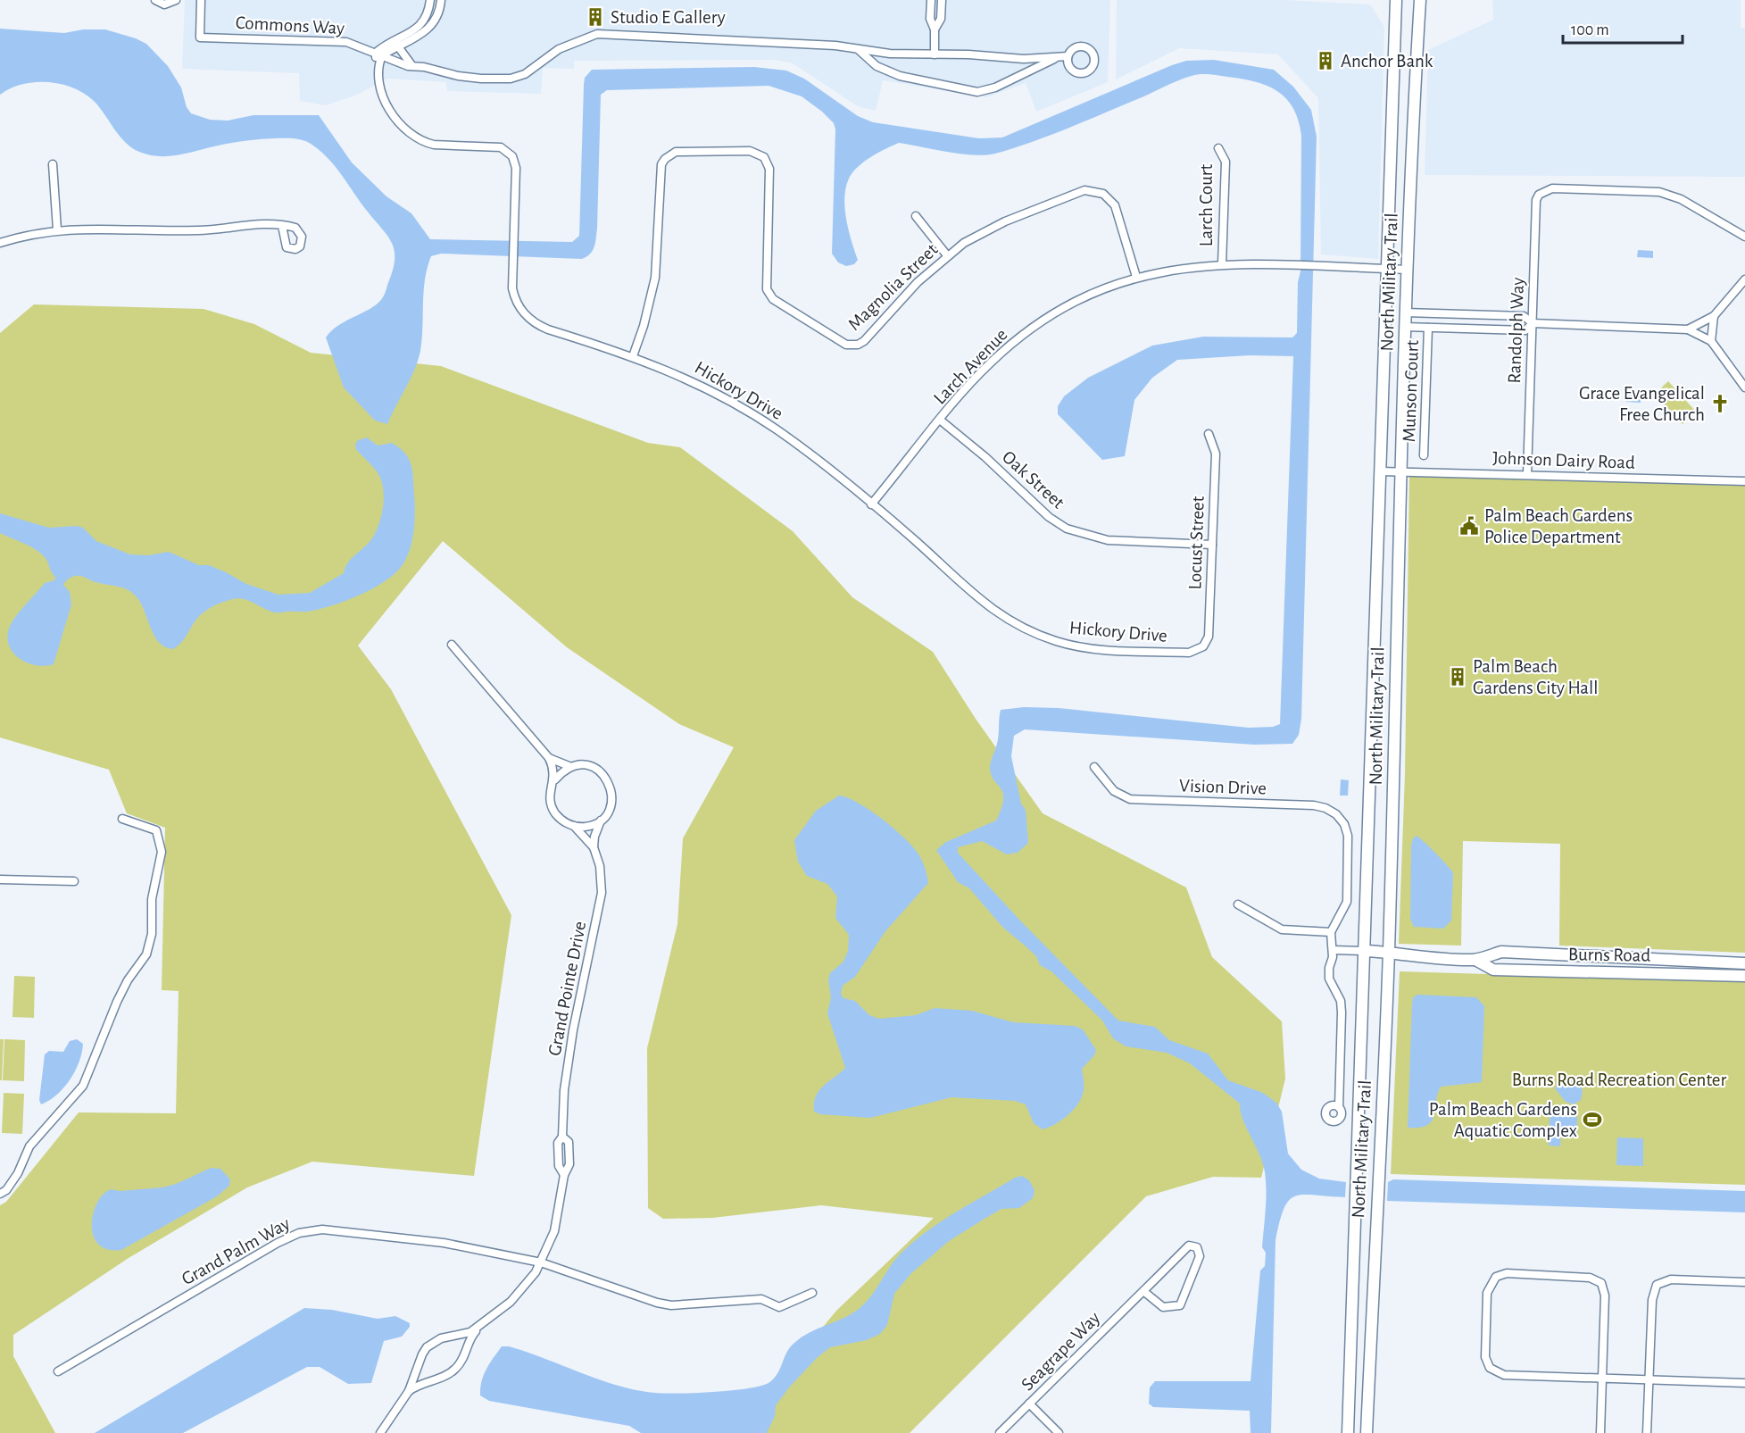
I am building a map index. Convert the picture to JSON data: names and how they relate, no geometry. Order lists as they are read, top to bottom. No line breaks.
{"streets":{"main road":["North Military Trail","Burns Road"],"street":["Commons Way","Larch Court","Magnolia Street","Randolph Way","Larch Avenue","Hickory Drive","Munson Court","Johnson Dairy Road","Oak Street","Locust Street","Vision Drive","Grand Pointe Drive","Grand Palm Way","Seagrape Way"]},"crossings":[["Commons Way","Hickory Drive"],["Larch Court","Larch Avenue"],["North Military Trail","Larch Avenue"],["North Military Trail","Johnson Dairy Road"],["North Military Trail","Burns Road"],["Magnolia Street","Larch Avenue"],["Magnolia Street","Hickory Drive"],["Randolph Way","Johnson Dairy Road"],["Larch Avenue","Hickory Drive"],["Larch Avenue","Oak Street"],["Hickory Drive","Locust Street"],["Oak Street","Locust Street"],["Grand Pointe Drive","Grand Palm Way"]],"parks":["Burns Road Recreation Center"],"places":{"building":["Studio E Gallery","Anchor Bank","Palm Beach Gardens City Hall"],"church":["Grace Evangelical Free Church"],"public building":["Palm Beach Gardens Police Department"],"sports":["Palm Beach Gardens Aquatic Complex"]},"scale_bar":"100 m"}
